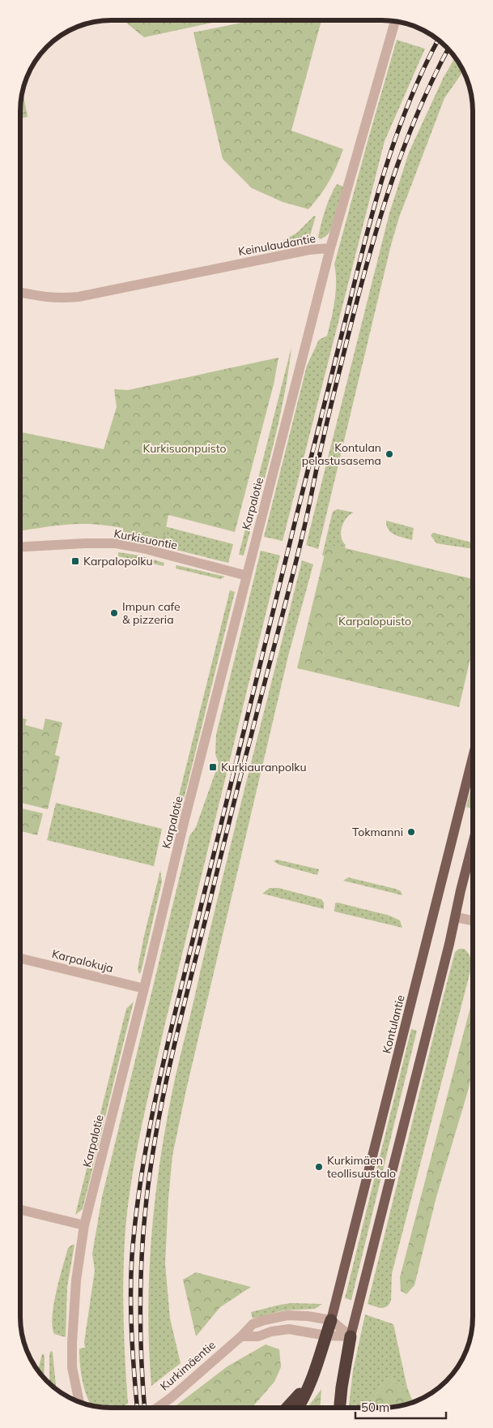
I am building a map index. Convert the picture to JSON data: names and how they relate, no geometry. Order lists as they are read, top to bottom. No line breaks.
{"streets":{"main road":["Kontulantie"],"street":["Keinulaudantie","Karpalotie","Kurkisuontie","Karpalokuja","Kurkimäentie"]},"crossings":[["Keinulaudantie","Karpalotie"],["Karpalotie","Kurkisuontie"],["Karpalotie","Karpalokuja"],["Kontulantie","Kurkimäentie"]],"parks":["Kurkisuonpuisto","Karpalopuisto"],"places":{"other":["Kontulan pelastusasema","Impun cafe & pizzeria","Tokmanni","Kurkimäen teollisuustalo"],"transit":["Karpalopolku","Kurkiauranpolku"]},"scale_bar":"50 m"}
